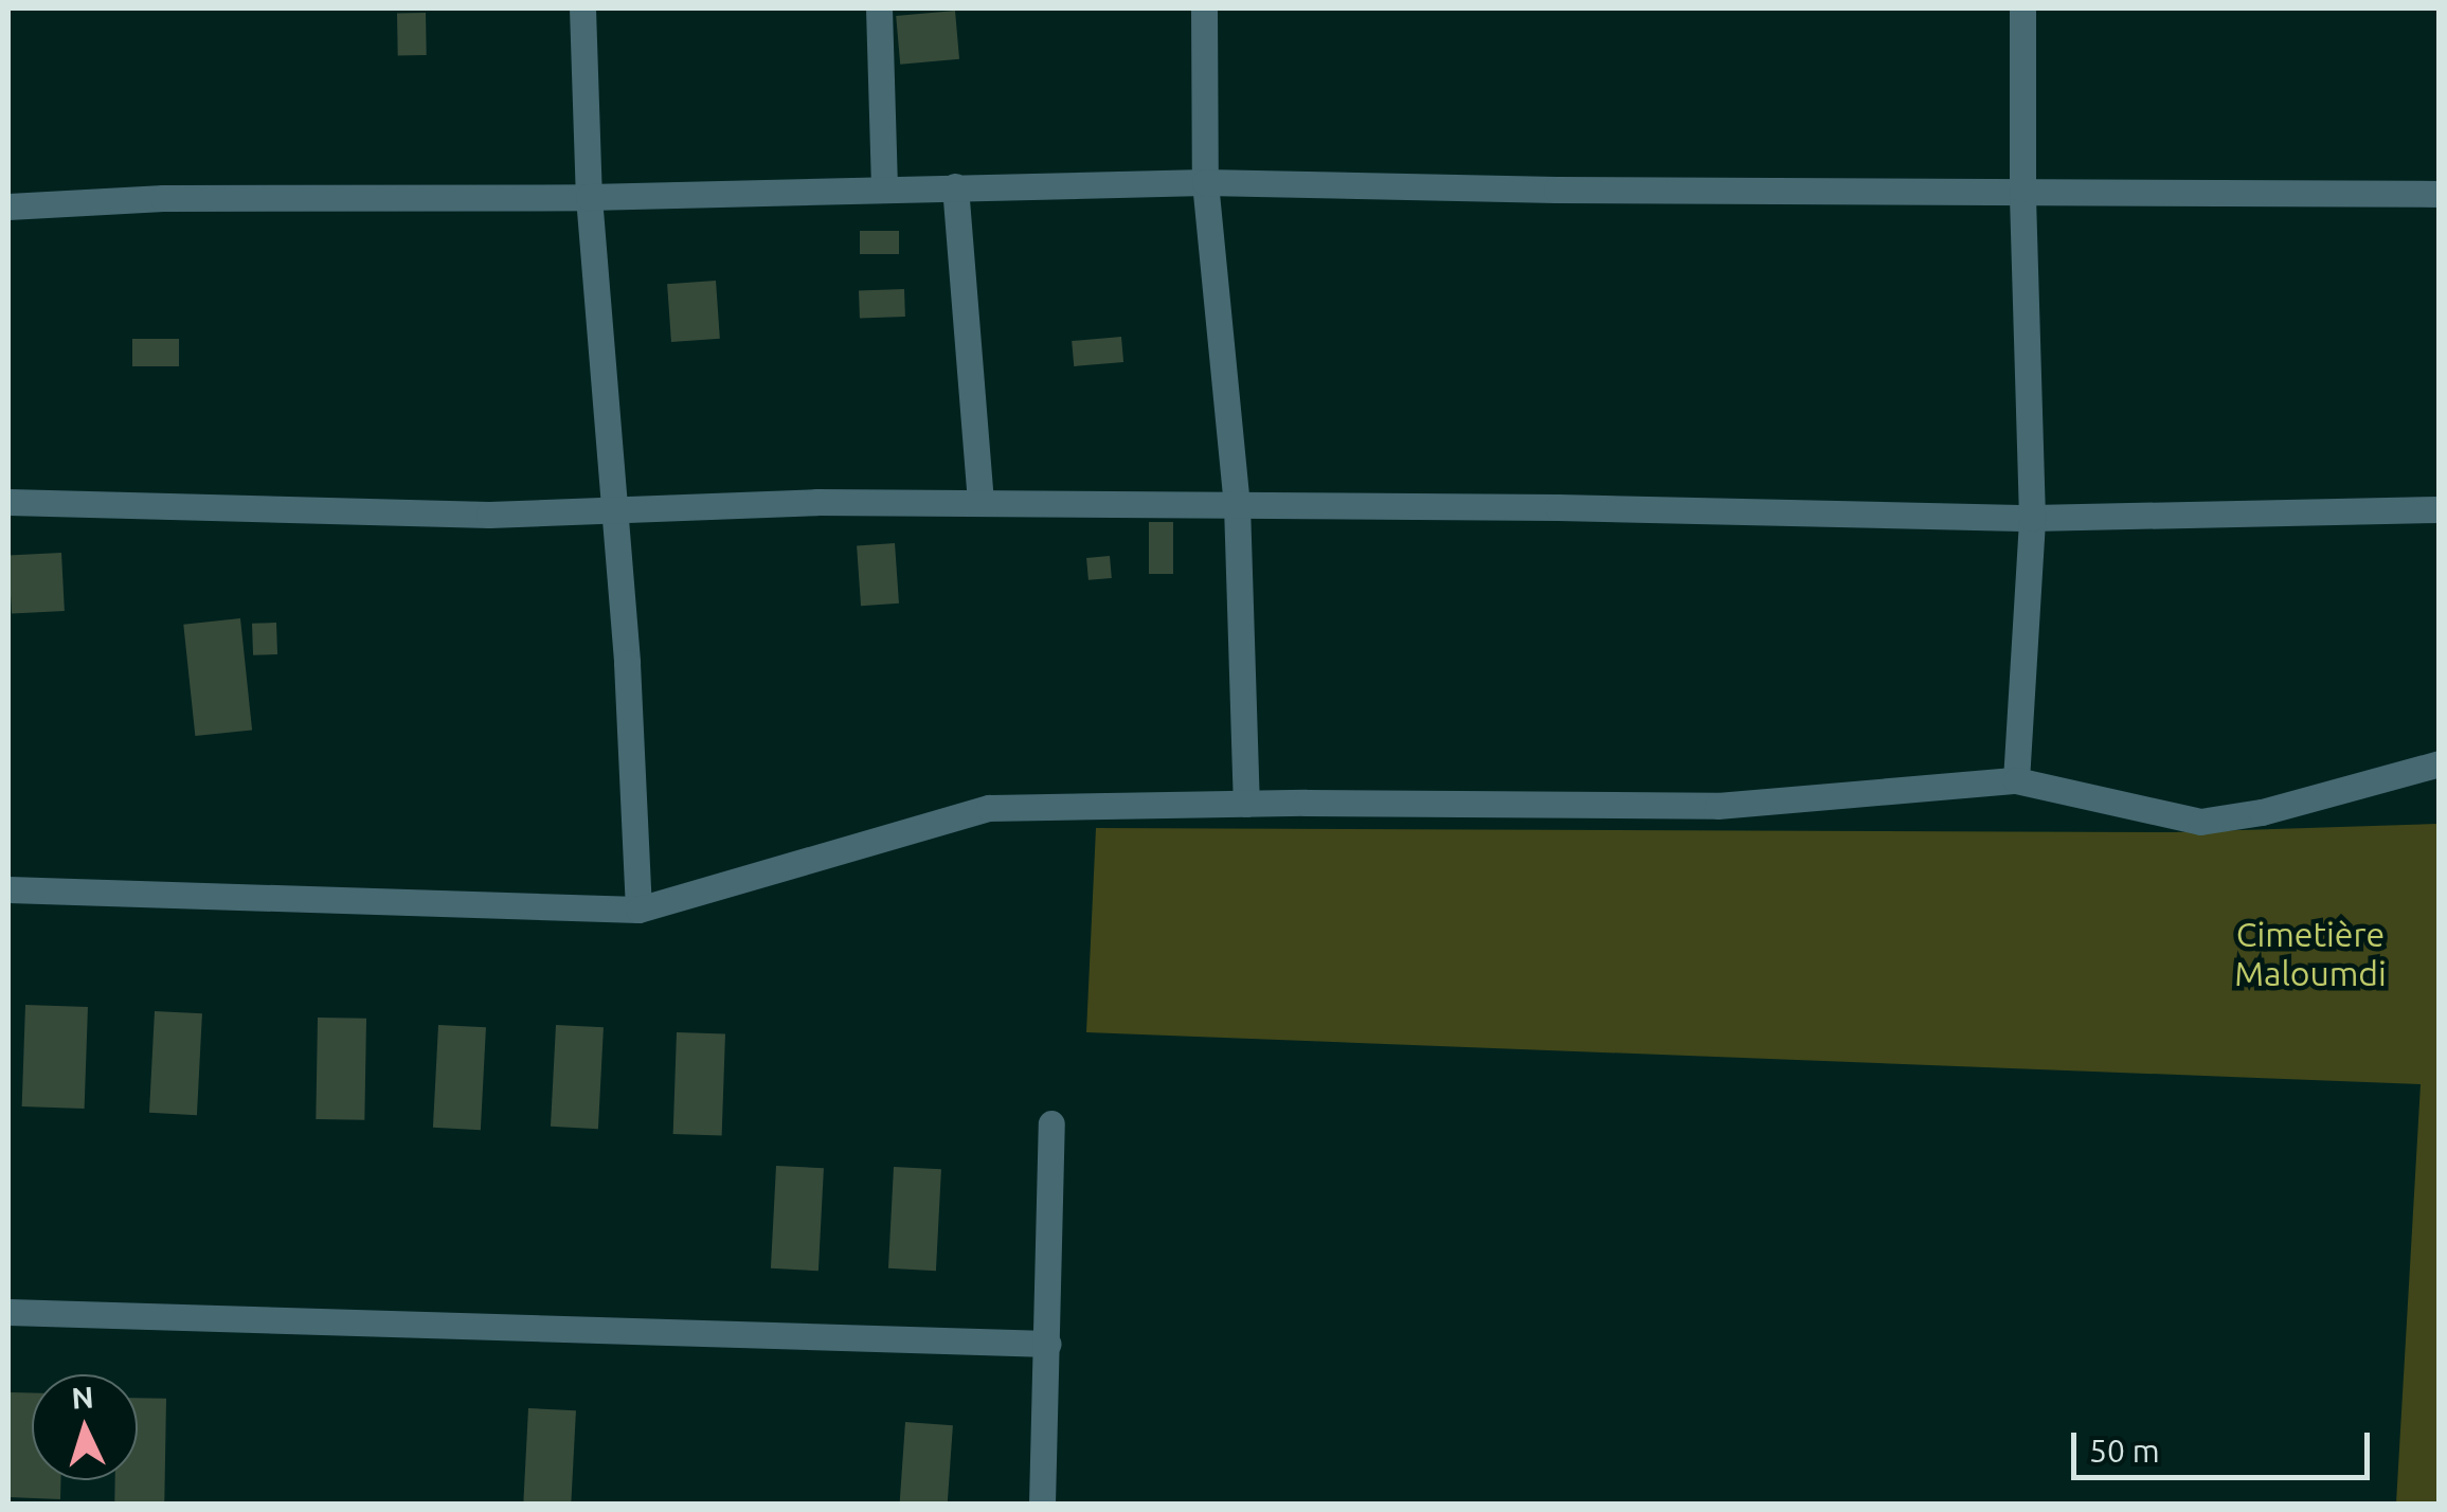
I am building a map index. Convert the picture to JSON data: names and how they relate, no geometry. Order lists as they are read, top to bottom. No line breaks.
{"parks":["Cimetière Maloumdi"],"scale_bar":"50 m","north":"top"}
